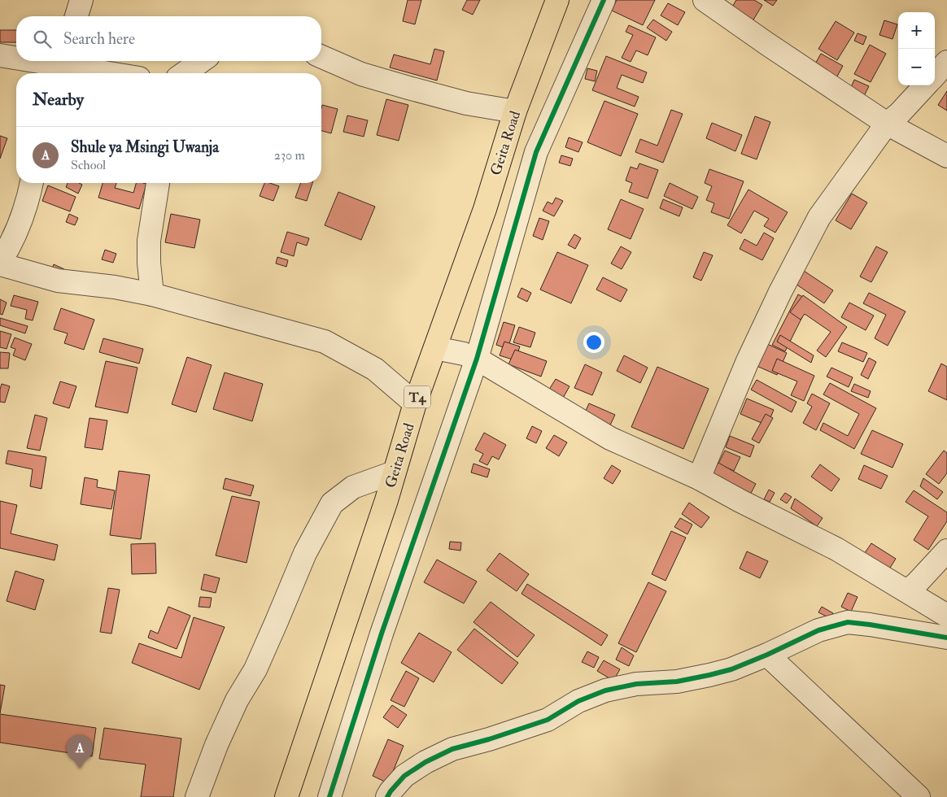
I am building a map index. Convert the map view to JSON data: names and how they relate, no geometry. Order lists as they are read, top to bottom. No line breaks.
{"streets":{"highway":["Geita Road","T4"]},"page":{"map_buttons":["+","−"],"search":"Search here","heading":"Nearby","list":[{"mark":"A","name":"Shule ya Msingi Uwanja","note":"School","value":"230 m"}],"pins":"A"}}
